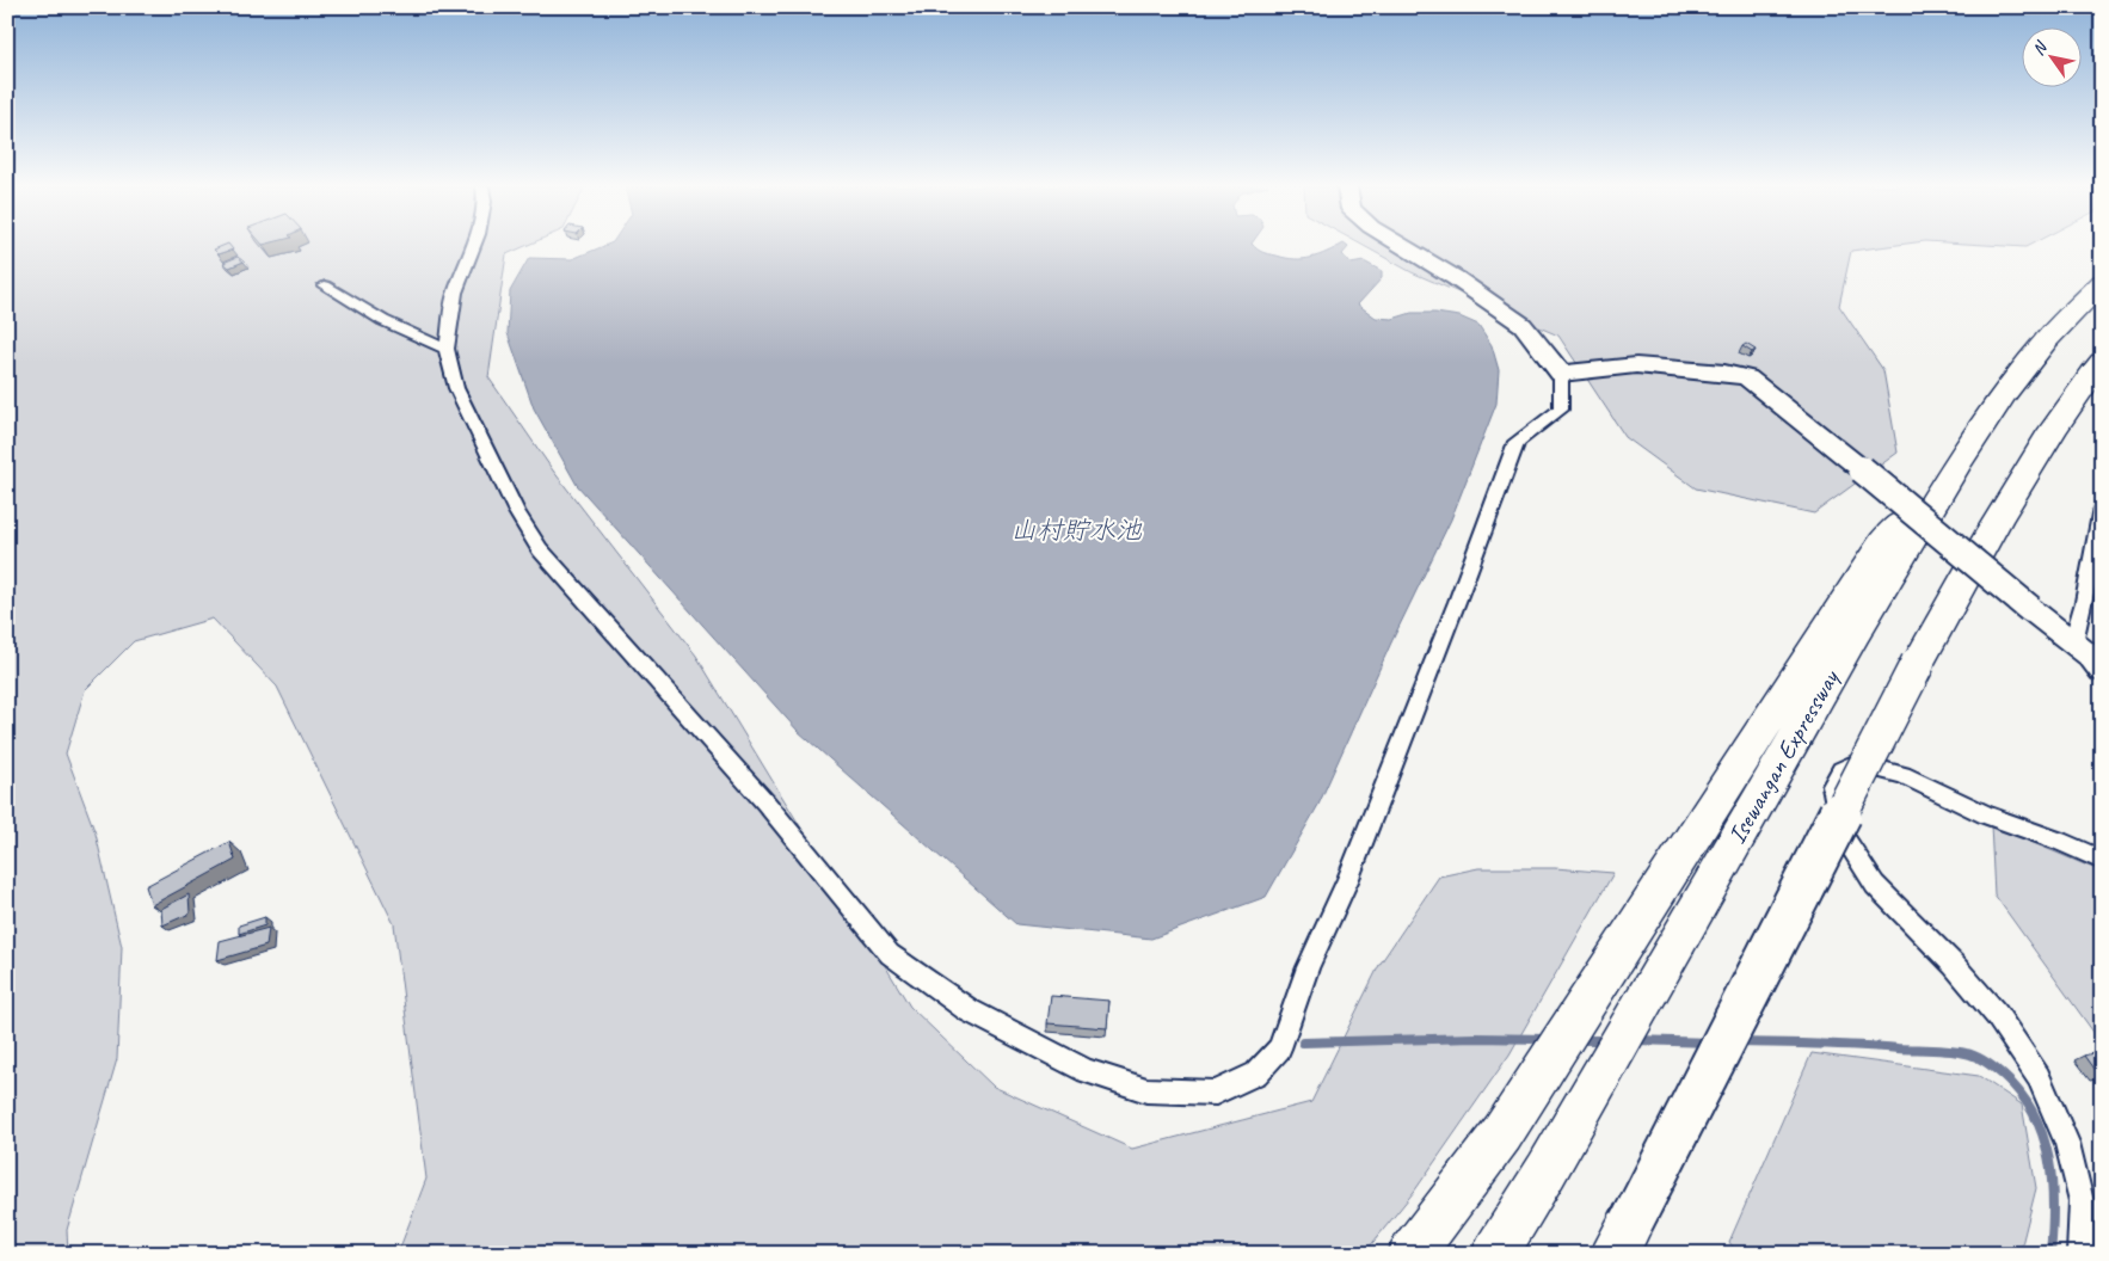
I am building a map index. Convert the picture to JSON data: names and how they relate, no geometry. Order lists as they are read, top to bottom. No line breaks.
{"streets":{"highway":["Isewangan Expressway"]},"water":["山村貯水池"],"north":"top left"}
